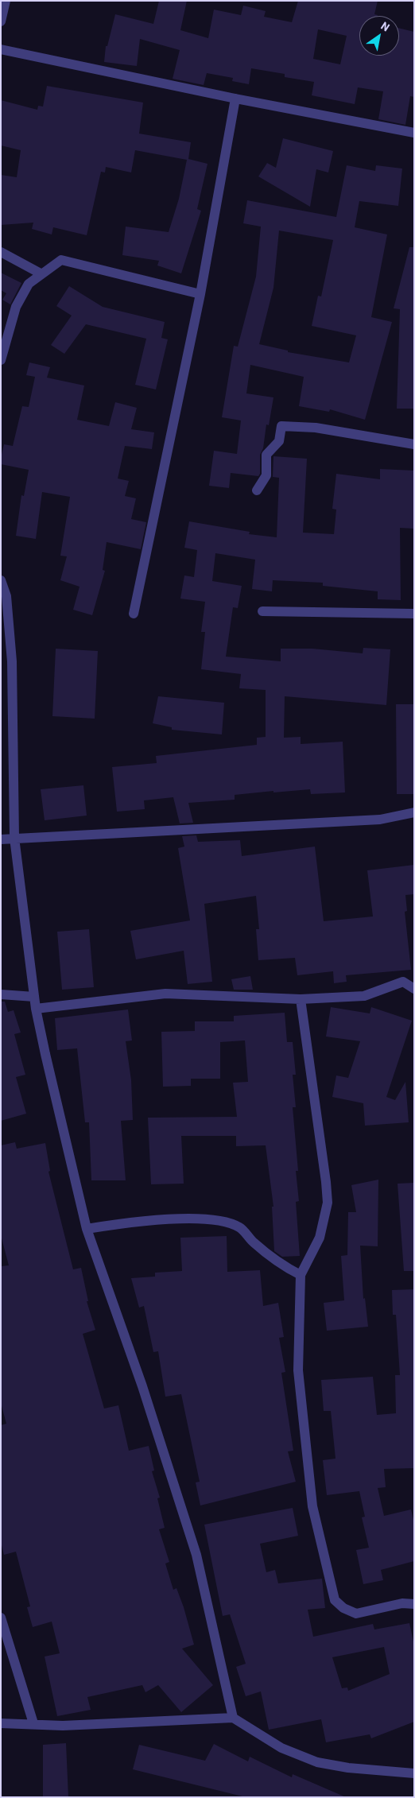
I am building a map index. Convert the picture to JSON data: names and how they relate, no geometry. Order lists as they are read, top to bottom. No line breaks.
{"north":"top right"}
